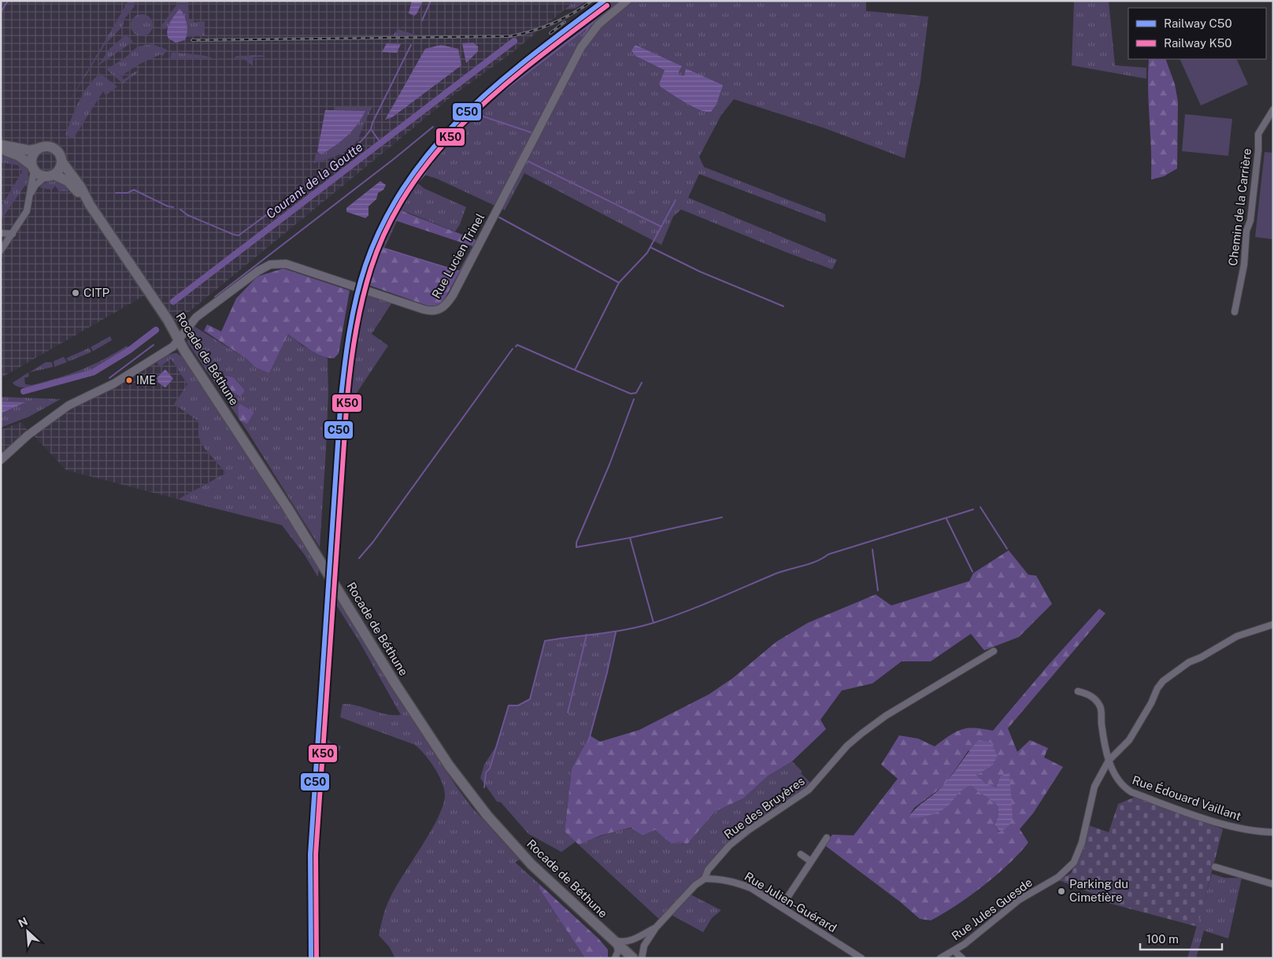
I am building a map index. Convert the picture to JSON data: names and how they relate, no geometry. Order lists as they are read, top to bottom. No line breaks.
{"streets":{"main road":["Rocade de Béthune"],"street":["Chemin de la Carrière","Rue Lucien Trinel","Rue Édouard Vaillant","Rue des Bruyères","Rue Julien-Guérard","Rue Jules Guesde"]},"crossings":[["Rue Lucien Trinel","Rocade de Béthune"],["Rocade de Béthune","Rue des Bruyères"],["Rue Édouard Vaillant","Rue Jules Guesde"],["Rue des Bruyères","Rue Julien-Guérard"]],"water":["Courant de la Goutte"],"places":["CITP","IME","Parking du Cimetière"],"lines":["rail line C50","rail line K50"],"legend":["Railway C50","Railway K50"],"scale_bar":"100 m","north":"top left"}
